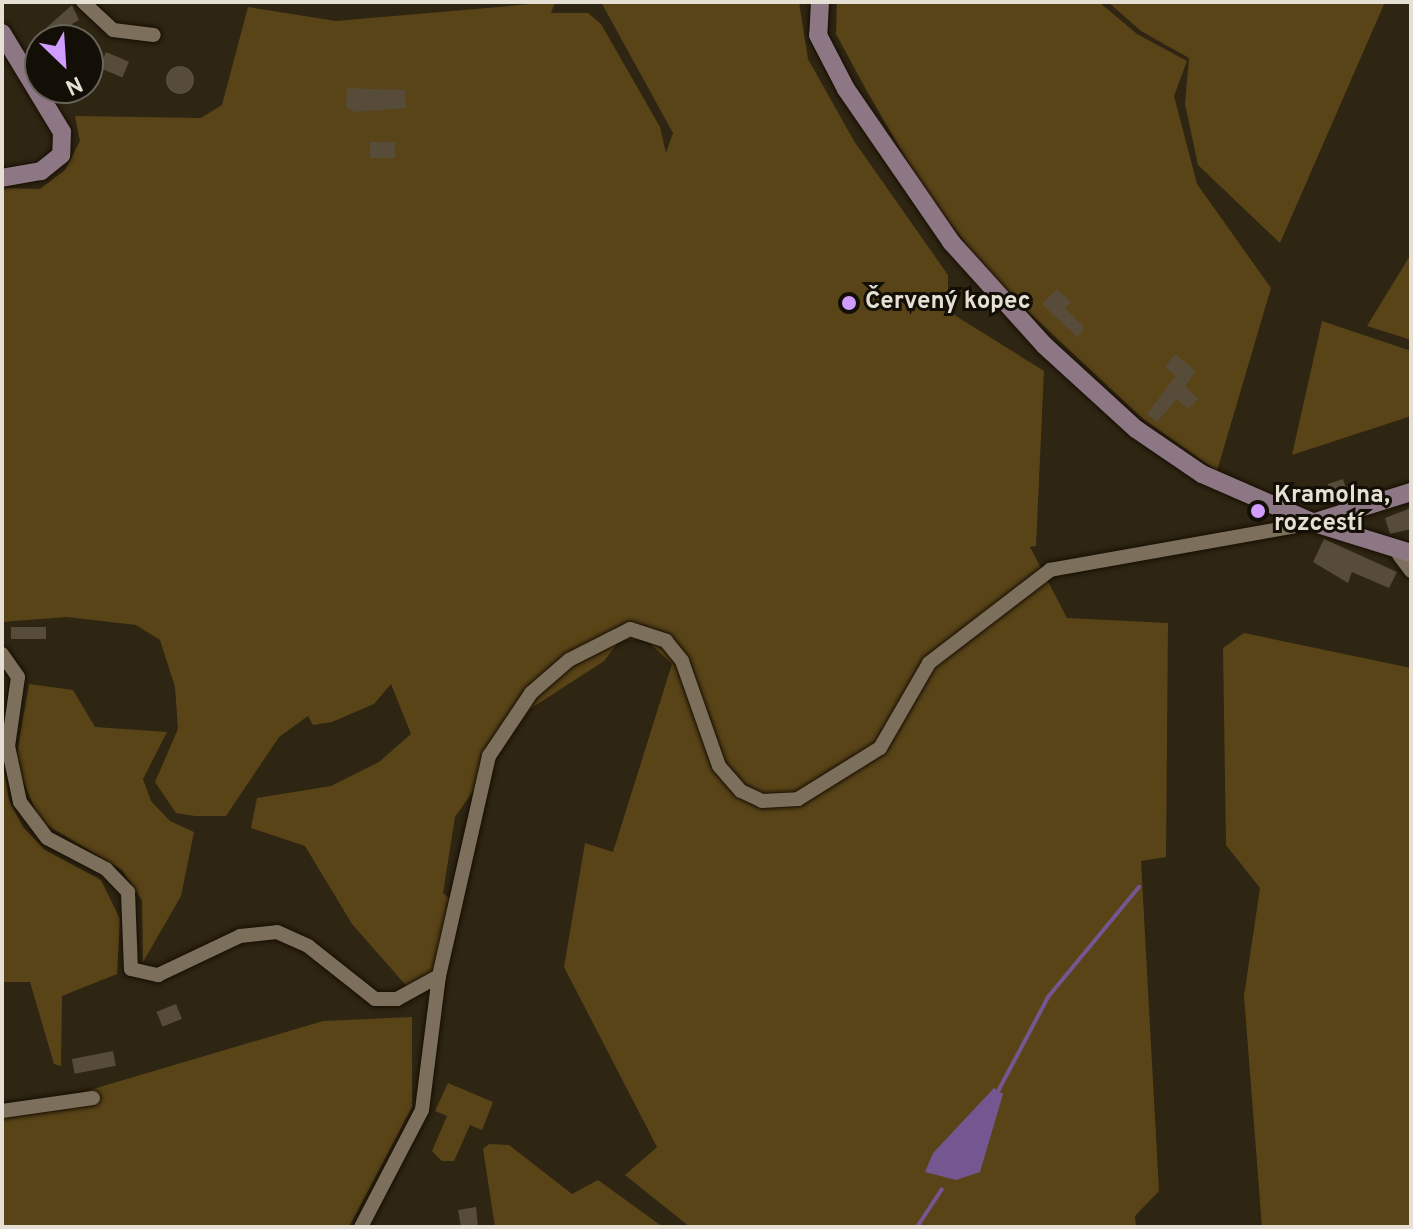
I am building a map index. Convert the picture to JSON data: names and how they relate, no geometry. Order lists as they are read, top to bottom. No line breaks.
{"places":["Červený kopec","Kramolna, rozcestí"],"north":"bottom right"}
